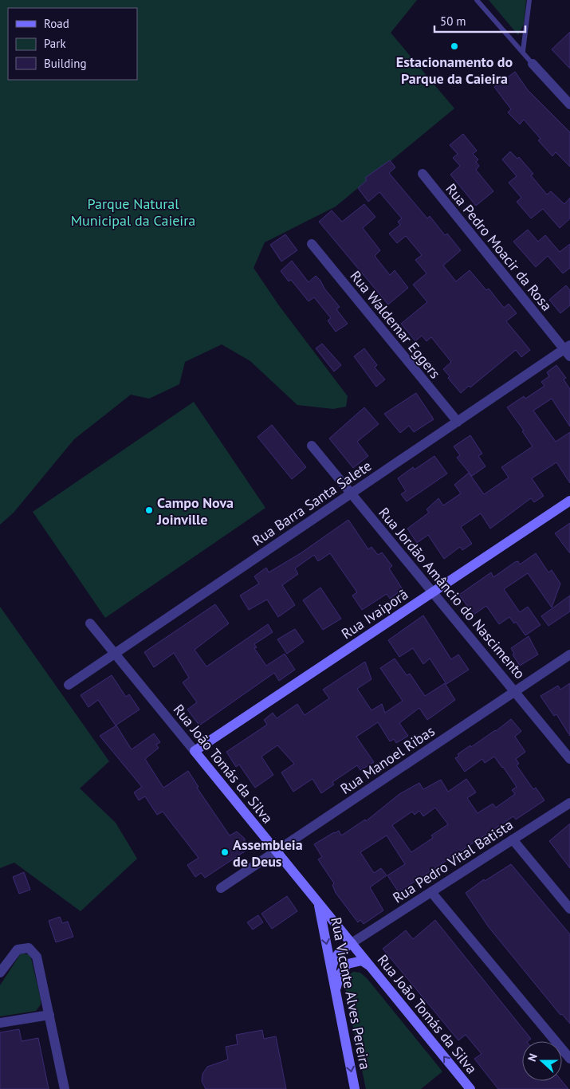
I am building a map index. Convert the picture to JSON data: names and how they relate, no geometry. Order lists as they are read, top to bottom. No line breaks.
{"streets":{"street":["Rua Pedro Moacir da Rosa","Rua Waldemar Eggers","Rua Barra Santa Salete","Rua Jordão Amâncio do Nascimento","Rua Ivaiporã","Rua Manoel Ribas","Rua João Tomás da Silva","Rua Pedro Vital Batista","Rua Vicente Alves Pereira"]},"crossings":[["Rua Pedro Moacir da Rosa","Rua Barra Santa Salete"],["Rua Waldemar Eggers","Rua Barra Santa Salete"],["Rua Barra Santa Salete","Rua Jordão Amâncio do Nascimento"],["Rua Barra Santa Salete","Rua João Tomás da Silva"],["Rua Jordão Amâncio do Nascimento","Rua Ivaiporã"],["Rua Jordão Amâncio do Nascimento","Rua Manoel Ribas"],["Rua Ivaiporã","Rua João Tomás da Silva"],["Rua Manoel Ribas","Rua João Tomás da Silva"],["Rua João Tomás da Silva","Rua Pedro Vital Batista"],["Rua João Tomás da Silva","Rua Vicente Alves Pereira"]],"one_way":["Rua Vicente Alves Pereira"],"parks":["Parque Natural Municipal da Caieira"],"places":["Estacionamento do Parque da Caieira","Campo Nova Joinville","Assembleia de Deus"],"legend":["Road","Park","Building"],"scale_bar":"50 m","north":"left"}
